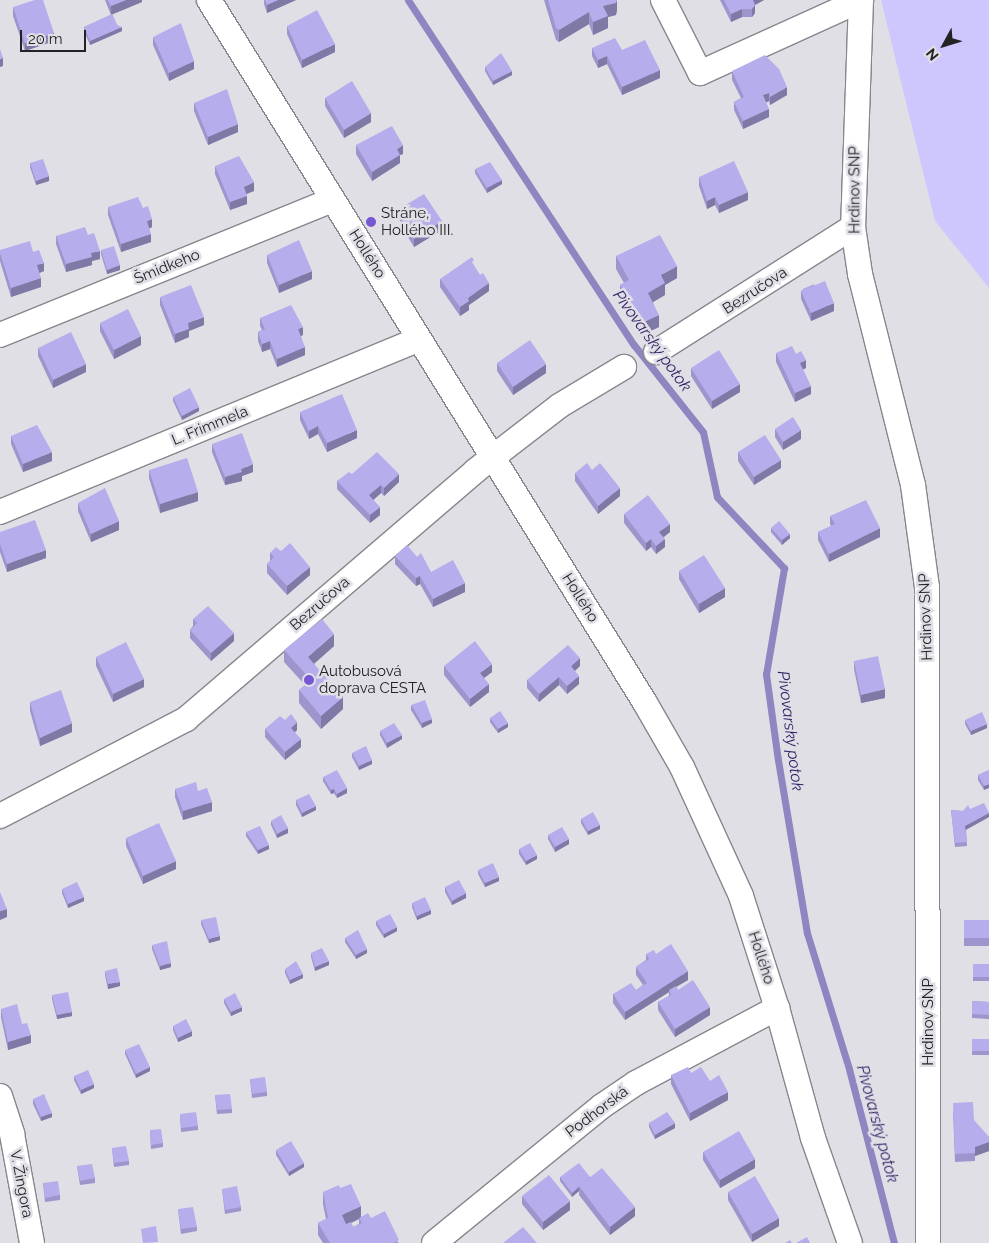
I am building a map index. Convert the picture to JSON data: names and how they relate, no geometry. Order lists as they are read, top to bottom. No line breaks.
{"streets":{"street":["Hrdinov SNP","Hollého","Šmidkeho","Bezručova","L. Frimmela","Podhorská","V. Žingora"]},"crossings":[["Hrdinov SNP","Bezručova"],["Hollého","Šmidkeho"],["Hollého","Bezručova"],["Hollého","L. Frimmela"],["Hollého","Podhorská"]],"water":["Pivovarský potok"],"places":["Stráne, Hollého III.","Autobusová doprava CESTA"],"scale_bar":"20 m","north":"bottom left"}
